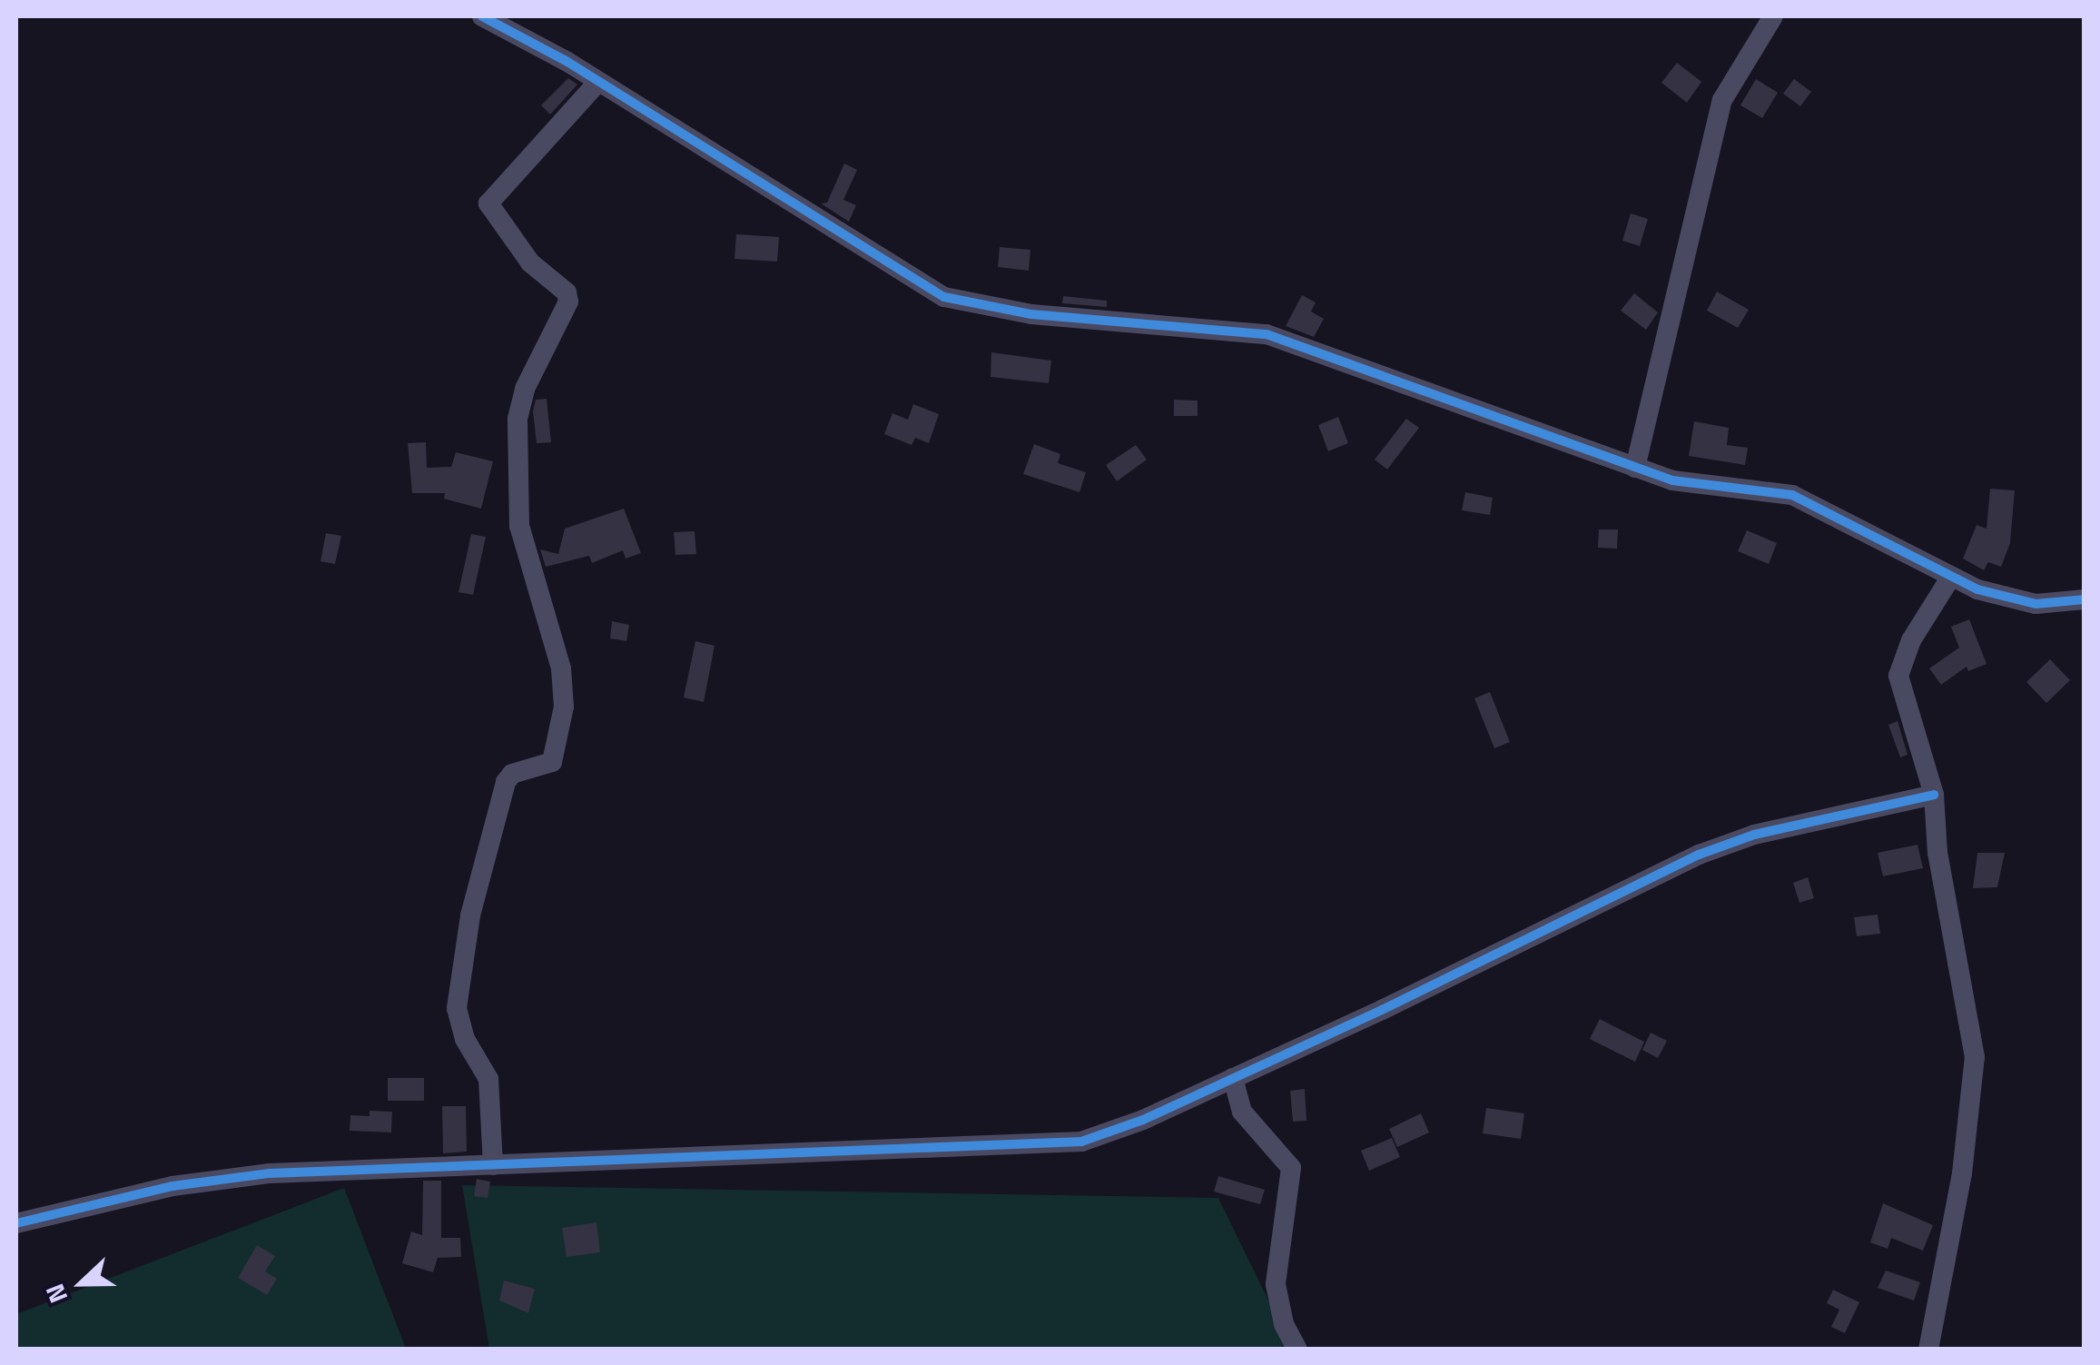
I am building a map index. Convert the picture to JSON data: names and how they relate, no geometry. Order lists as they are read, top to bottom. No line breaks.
{"north":"left"}
